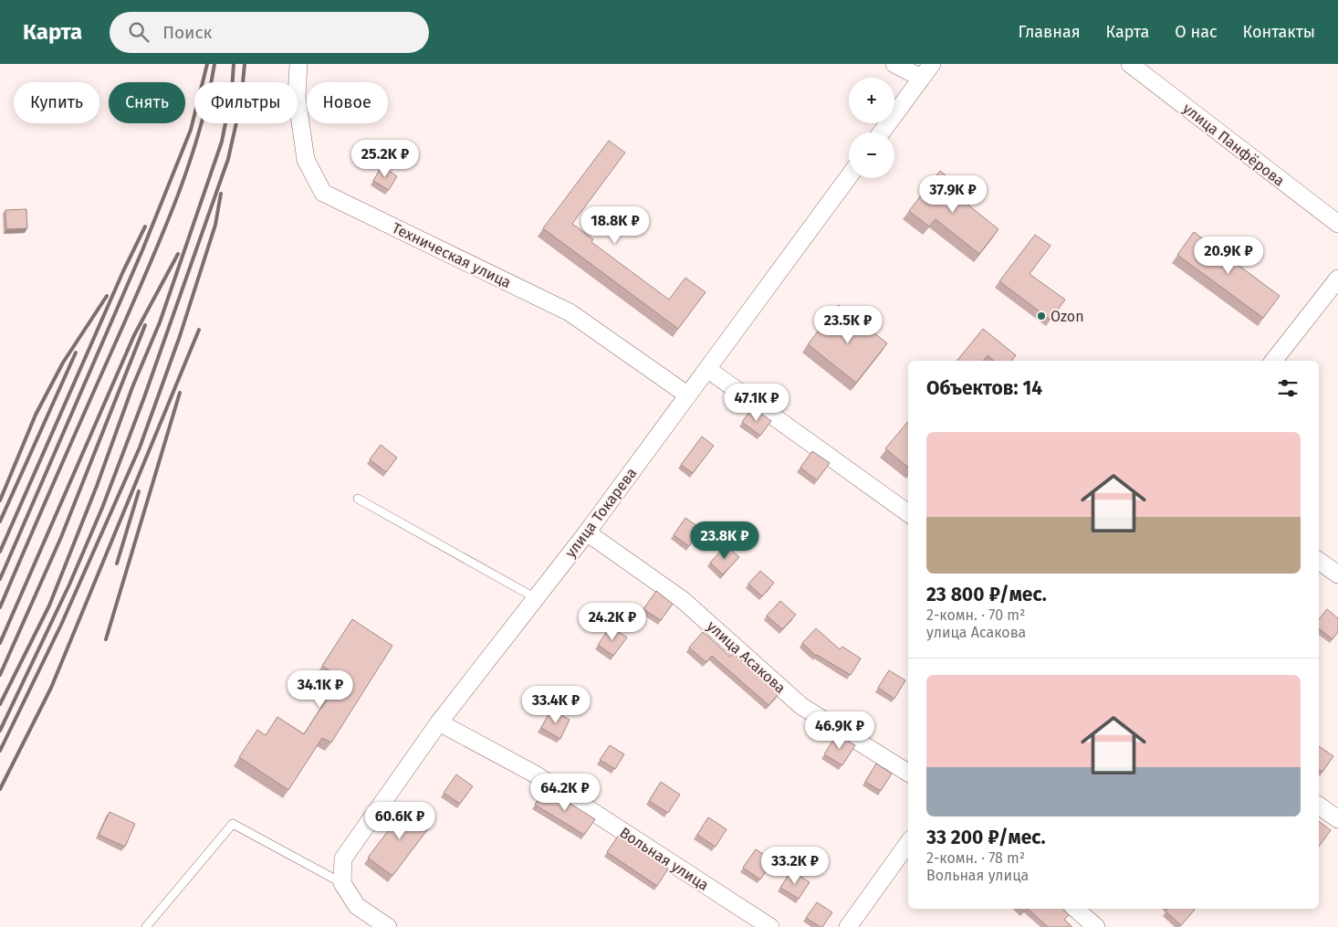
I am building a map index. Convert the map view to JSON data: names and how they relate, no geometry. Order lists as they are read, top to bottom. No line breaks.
{"streets":{"street":["улица Панфёрова","Техническая улица","улица Токарева","улица Асакова","Вольная улица"]},"crossings":[["Техническая улица","улица Токарева"],["улица Токарева","улица Асакова"],["улица Токарева","Вольная улица"]],"places":["Ozon"],"page":{"header":"Карта","search":"Поиск","nav":["Главная","Карта","О нас","Контакты"],"map_buttons":["+","−"],"chip":["Купить","Снять","Фильтры","Новое"],"price":["25.2K ₽","37.9K ₽","18.8K ₽","20.9K ₽","23.5K ₽","47.1K ₽","23.8K ₽","24.2K ₽","34.1K ₽","33.4K ₽","46.9K ₽","64.2K ₽","60.6K ₽","33.2K ₽"],"heading":"Объектов: 14","list":[{"name":"23 800 ₽/мес.","note":"2-комн. · 70 m² · улица Асакова"},{"name":"33 200 ₽/мес.","note":"2-комн. · 78 m² · Вольная улица"}]}}
